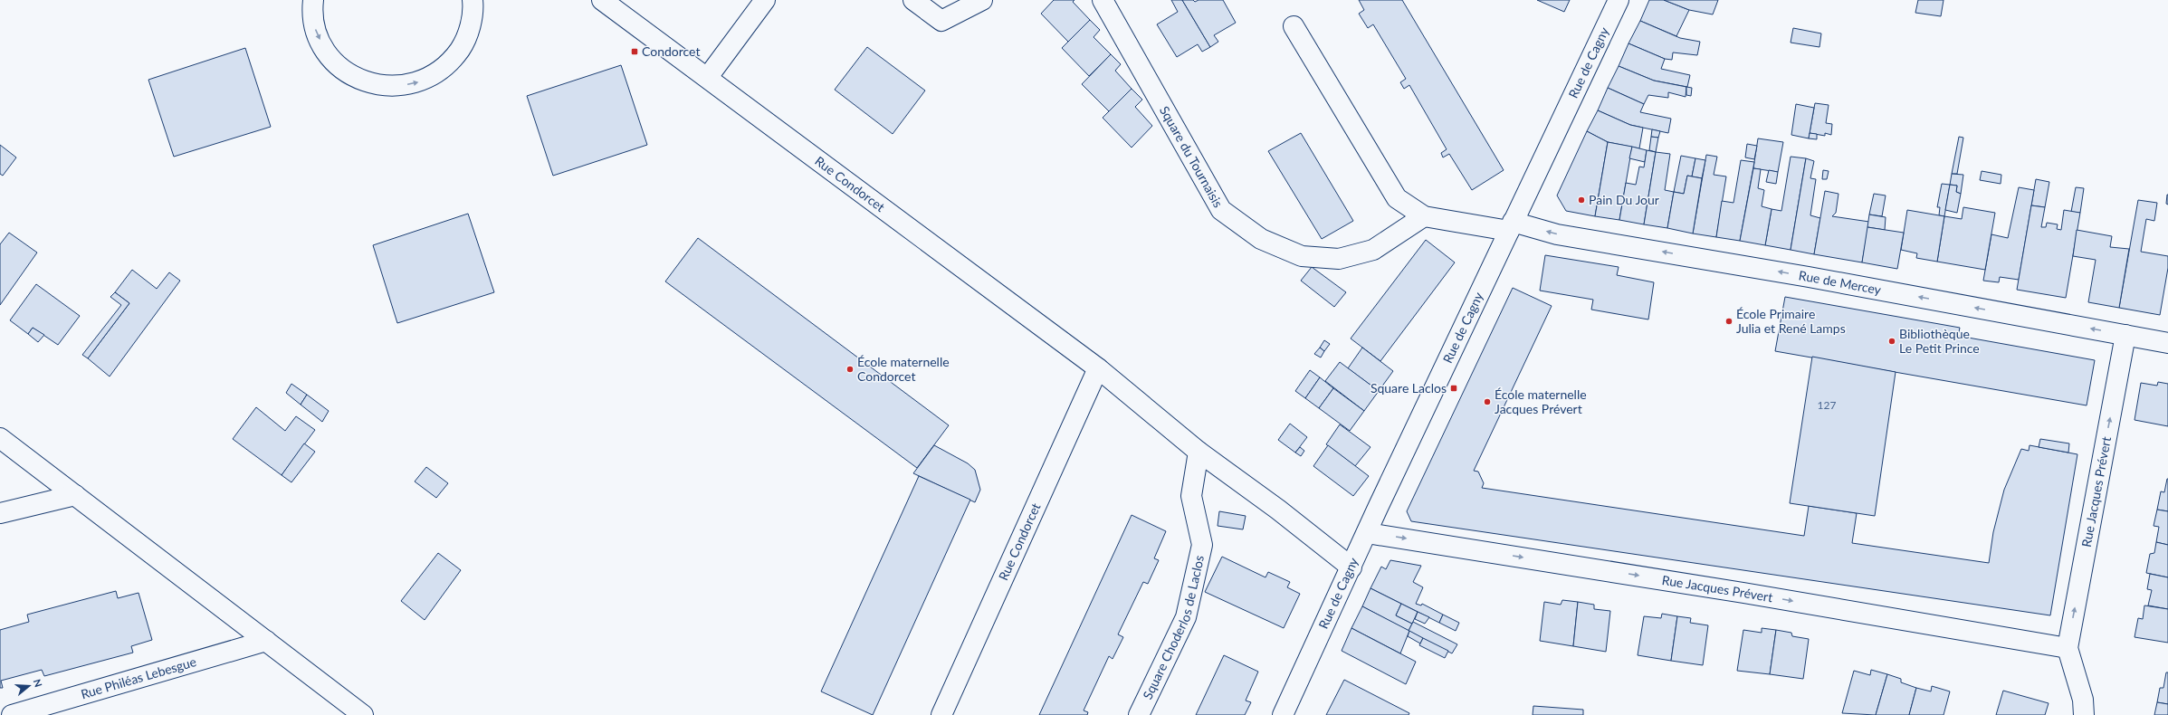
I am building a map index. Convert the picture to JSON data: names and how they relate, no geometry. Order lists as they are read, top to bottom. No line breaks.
{"streets":{"street":["Rue de Cagny","Square du Tournaisis","Rue Condorcet","Rue de Mercey","Rue Jacques Prévert","Square Choderlos de Laclos","Rue Philéas Lebesgue"]},"crossings":[["Rue de Cagny","Rue Condorcet"],["Rue de Cagny","Rue de Mercey"],["Rue de Cagny","Rue Jacques Prévert"],["Rue Condorcet","Square Choderlos de Laclos"],["Rue de Mercey","Rue Jacques Prévert"]],"one_way":["Rue de Mercey"],"places":{"transit":["Condorcet","Square Laclos"],"other":["Pain Du Jour","École Primaire Julia et René Lamps","Bibliothèque Le Petit Prince","École maternelle Condorcet","École maternelle Jacques Prévert"]},"house_numbers":["127"],"north":"right"}
